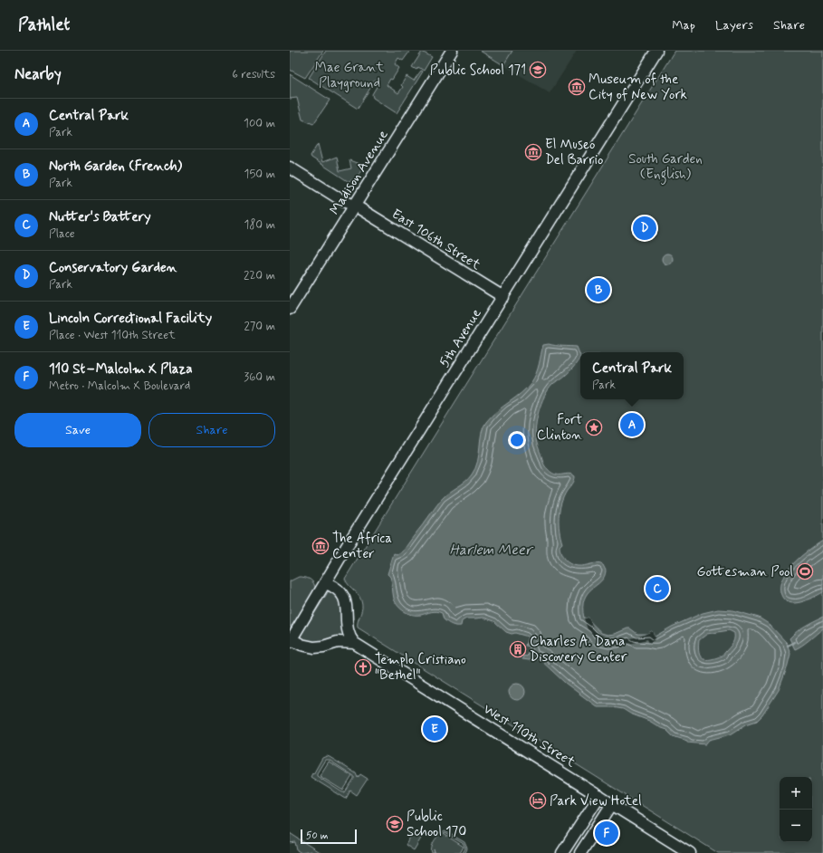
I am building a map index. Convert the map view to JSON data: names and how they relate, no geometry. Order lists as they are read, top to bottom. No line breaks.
{"streets":{"main road":["Madison Avenue","East 106th Street","5th Avenue","West 110th Street"]},"crossings":[["Madison Avenue","East 106th Street"],["East 106th Street","5th Avenue"]],"water":["Harlem Meer"],"parks":["Mae Grant Playground","South Garden (English)"],"places":{"school or university":["Public School 171","Public School 170"],"museum":["Museum of the City of New York","El Museo Del Barrio","The Africa Center"],"place":["Fort Clinton"],"sports":["Gottesman Pool"],"building":["Charles A. Dana Discovery Center"],"church":["Templo Cristiano \"Bethel\""],"hotel":["Park View Hotel"]},"scale_bar":"50 m","page":{"header":"Pathlet","nav":["Map","Layers","Share"],"heading":["Nearby","6 results"],"list":[{"mark":"A","name":"Central Park","note":"Park","value":"100 m"},{"mark":"B","name":"North Garden (French)","note":"Park","value":"150 m"},{"mark":"C","name":"Nutter's Battery","note":"Place","value":"180 m"},{"mark":"D","name":"Conservatory Garden","note":"Park","value":"220 m"},{"mark":"E","name":"Lincoln Correctional Facility","note":"Place · West 110th Street","value":"270 m"},{"mark":"F","name":"110 St–Malcolm X Plaza","note":"Metro · Malcolm X Boulevard","value":"360 m"}],"pins":["D","B","A","C","E","F"],"popup":["Central Park","Park"],"buttons":["Save","Share"],"map_buttons":["+","−"],"scale":"50 m"}}
